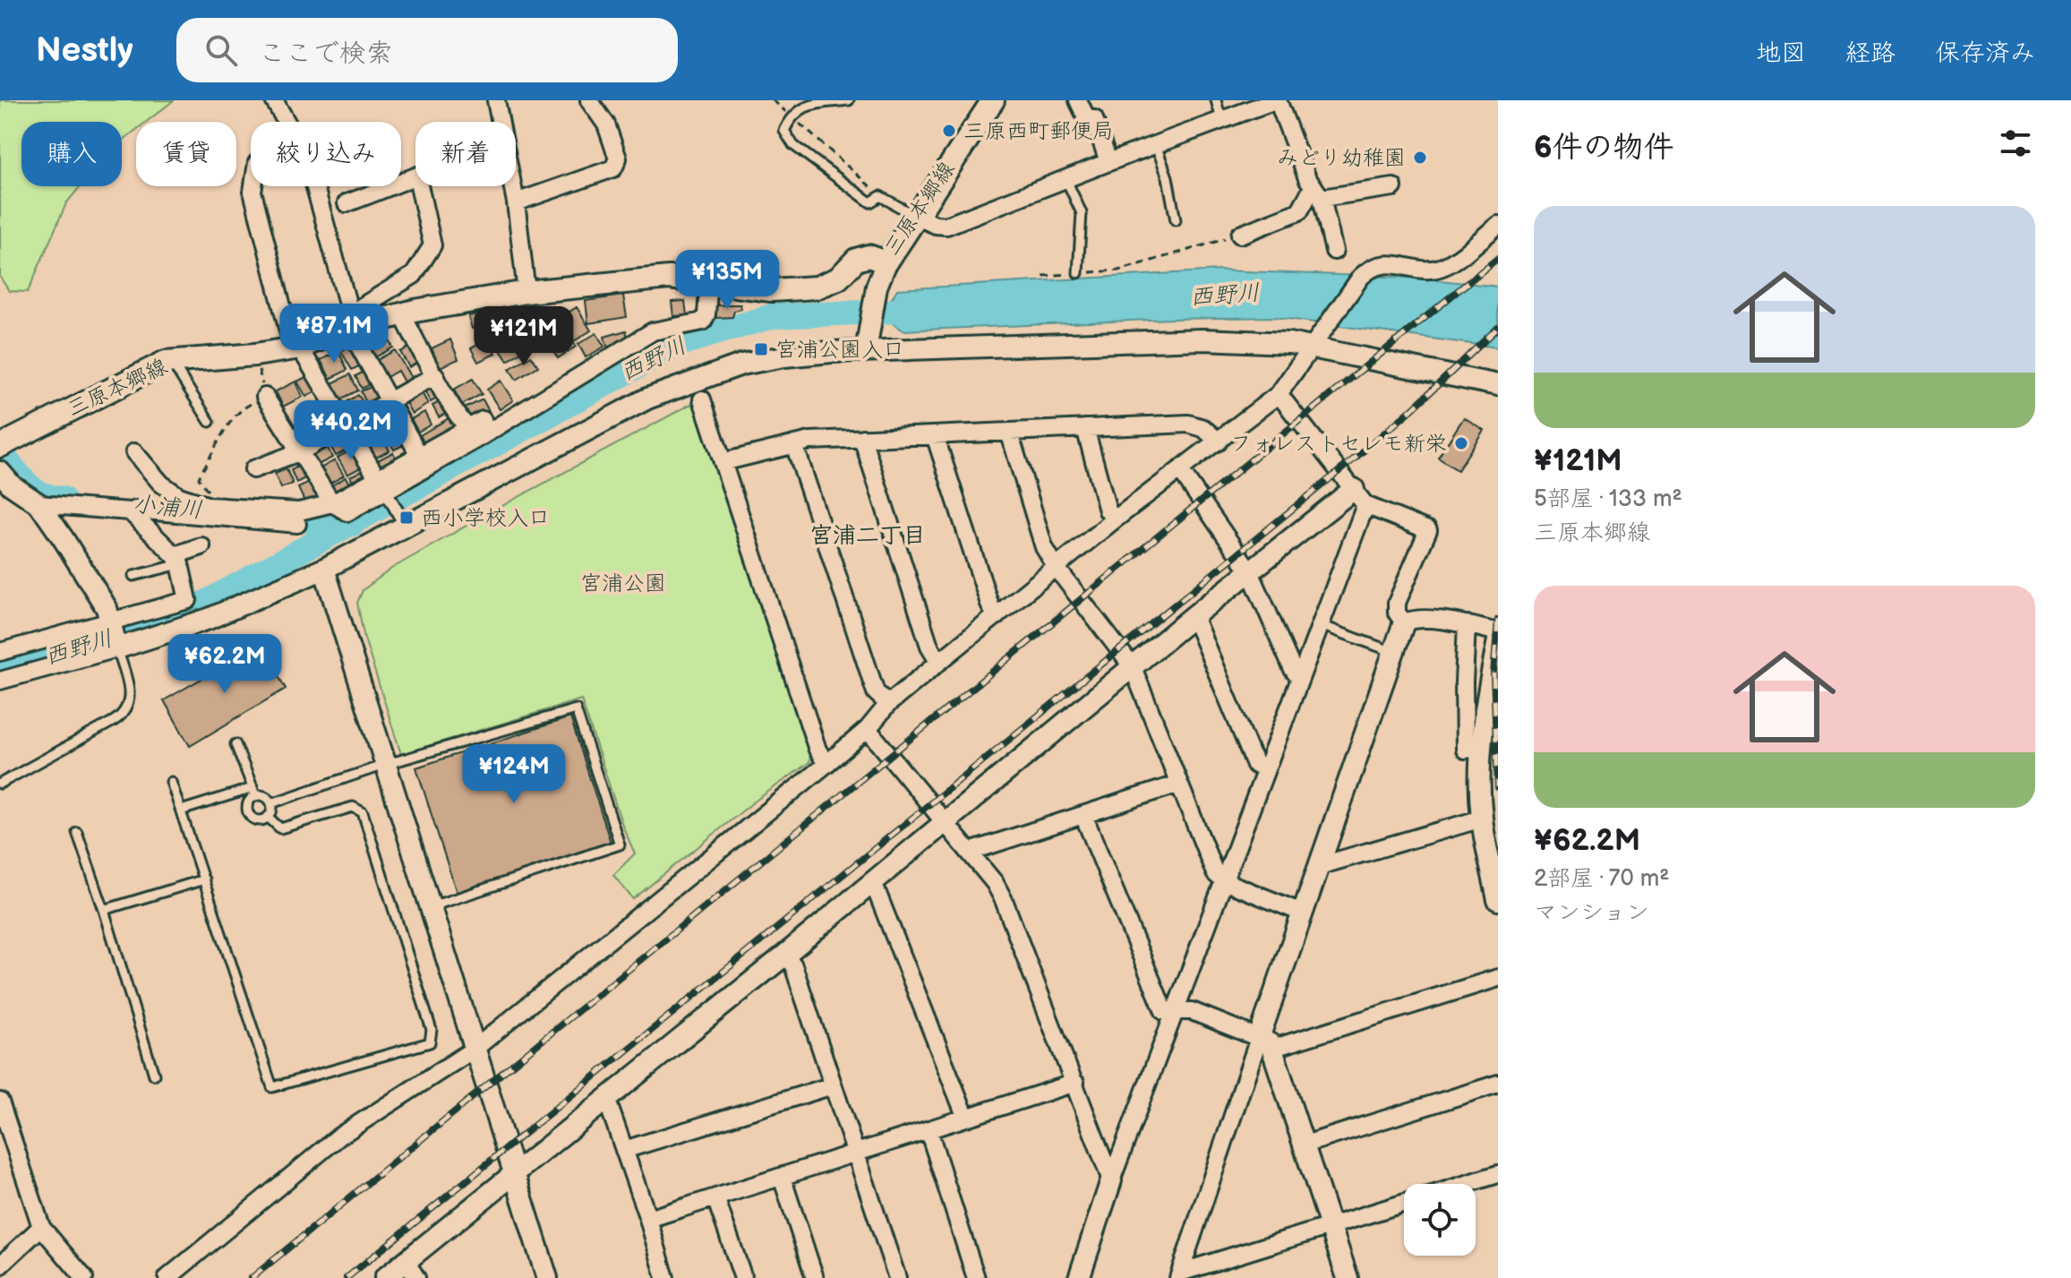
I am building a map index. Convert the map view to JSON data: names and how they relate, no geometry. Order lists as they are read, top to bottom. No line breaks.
{"streets":{"main road":["三原本郷線"]},"districts":["宮浦二丁目"],"water":["西野川","小浦川"],"parks":["宮浦公園"],"places":{"other":["三原西町郵便局","みどり幼稚園","フォレストセレモ新栄"],"transit":["宮浦公園入口","西小学校入口"]},"page":{"header":"Nestly","search":"ここで検索","nav":["地図","経路","保存済み"],"heading":"6件の物件","chip":["購入","賃貸","絞り込み","新着"],"list":[{"name":"¥121M","note":"5部屋 · 133 m² · 三原本郷線"},{"name":"¥62.2M","note":"2部屋 · 70 m² · マンション"}],"price":["¥135M","¥87.1M","¥121M","¥40.2M","¥62.2M","¥124M"]}}
